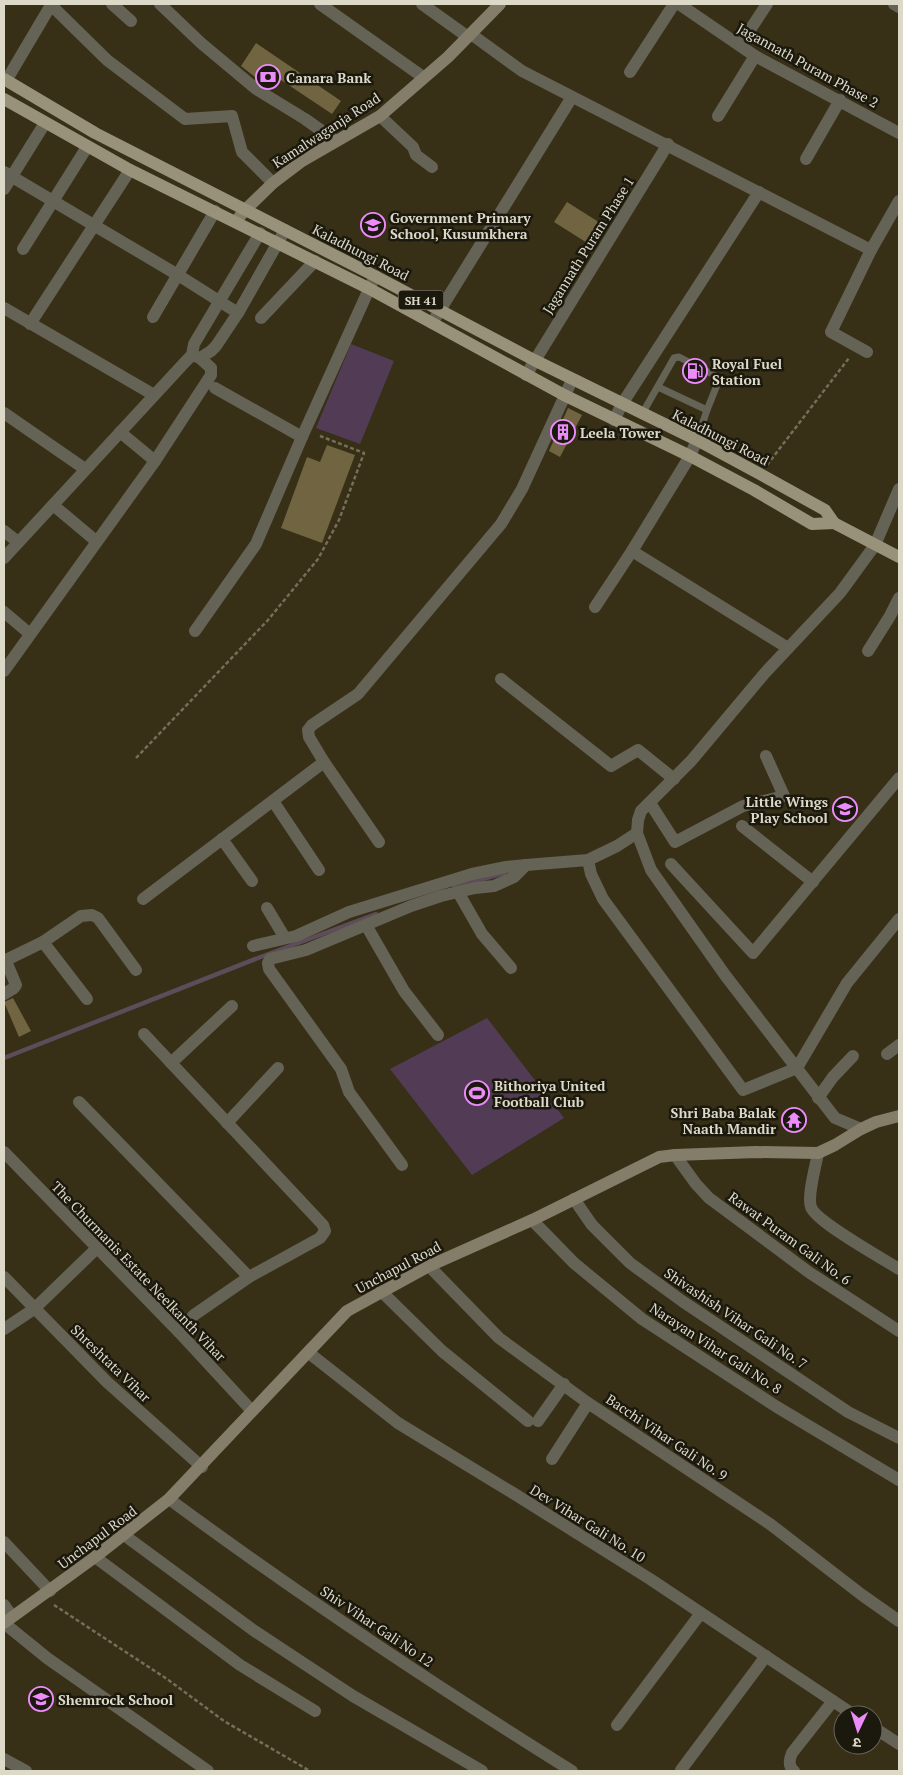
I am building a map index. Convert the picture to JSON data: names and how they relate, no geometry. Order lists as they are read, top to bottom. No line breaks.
{"streets":{"main road":["Kaladhungi Road","SH 41"],"street":["Jagannath Puram Phase 2","Kamalwaganja Road","Jagannath Puram Phase 1","Rawat Puram Gali No. 6","Unchapul Road","The Churmanis Estate Neelkanth Vihar","Shivashish Vihar Gali No. 7","Narayan Vihar Gali No. 8","Shreshtata Vihar","Bacchi Vihar Gali No. 9","Dev Vihar Gali No. 10","Shiv Vihar Gali No 12"]},"crossings":[["Kamalwaganja Road","Kaladhungi Road"],["Jagannath Puram Phase 1","Kaladhungi Road"],["Rawat Puram Gali No. 6","Unchapul Road"],["Unchapul Road","The Churmanis Estate Neelkanth Vihar"],["Unchapul Road","Shivashish Vihar Gali No. 7"],["Unchapul Road","Narayan Vihar Gali No. 8"],["Unchapul Road","Shreshtata Vihar"],["Unchapul Road","Bacchi Vihar Gali No. 9"],["Unchapul Road","Dev Vihar Gali No. 10"],["Unchapul Road","Shiv Vihar Gali No 12"]],"places":{"bank":["Canara Bank"],"school or university":["Government Primary School, Kusumkhera","Little Wings Play School","Shemrock School"],"fuel station":["Royal Fuel Station"],"building":["Leela Tower"],"sports":["Bithoriya United Football Club"],"temple":["Shri Baba Balak Naath Mandir"]},"north":"bottom"}
